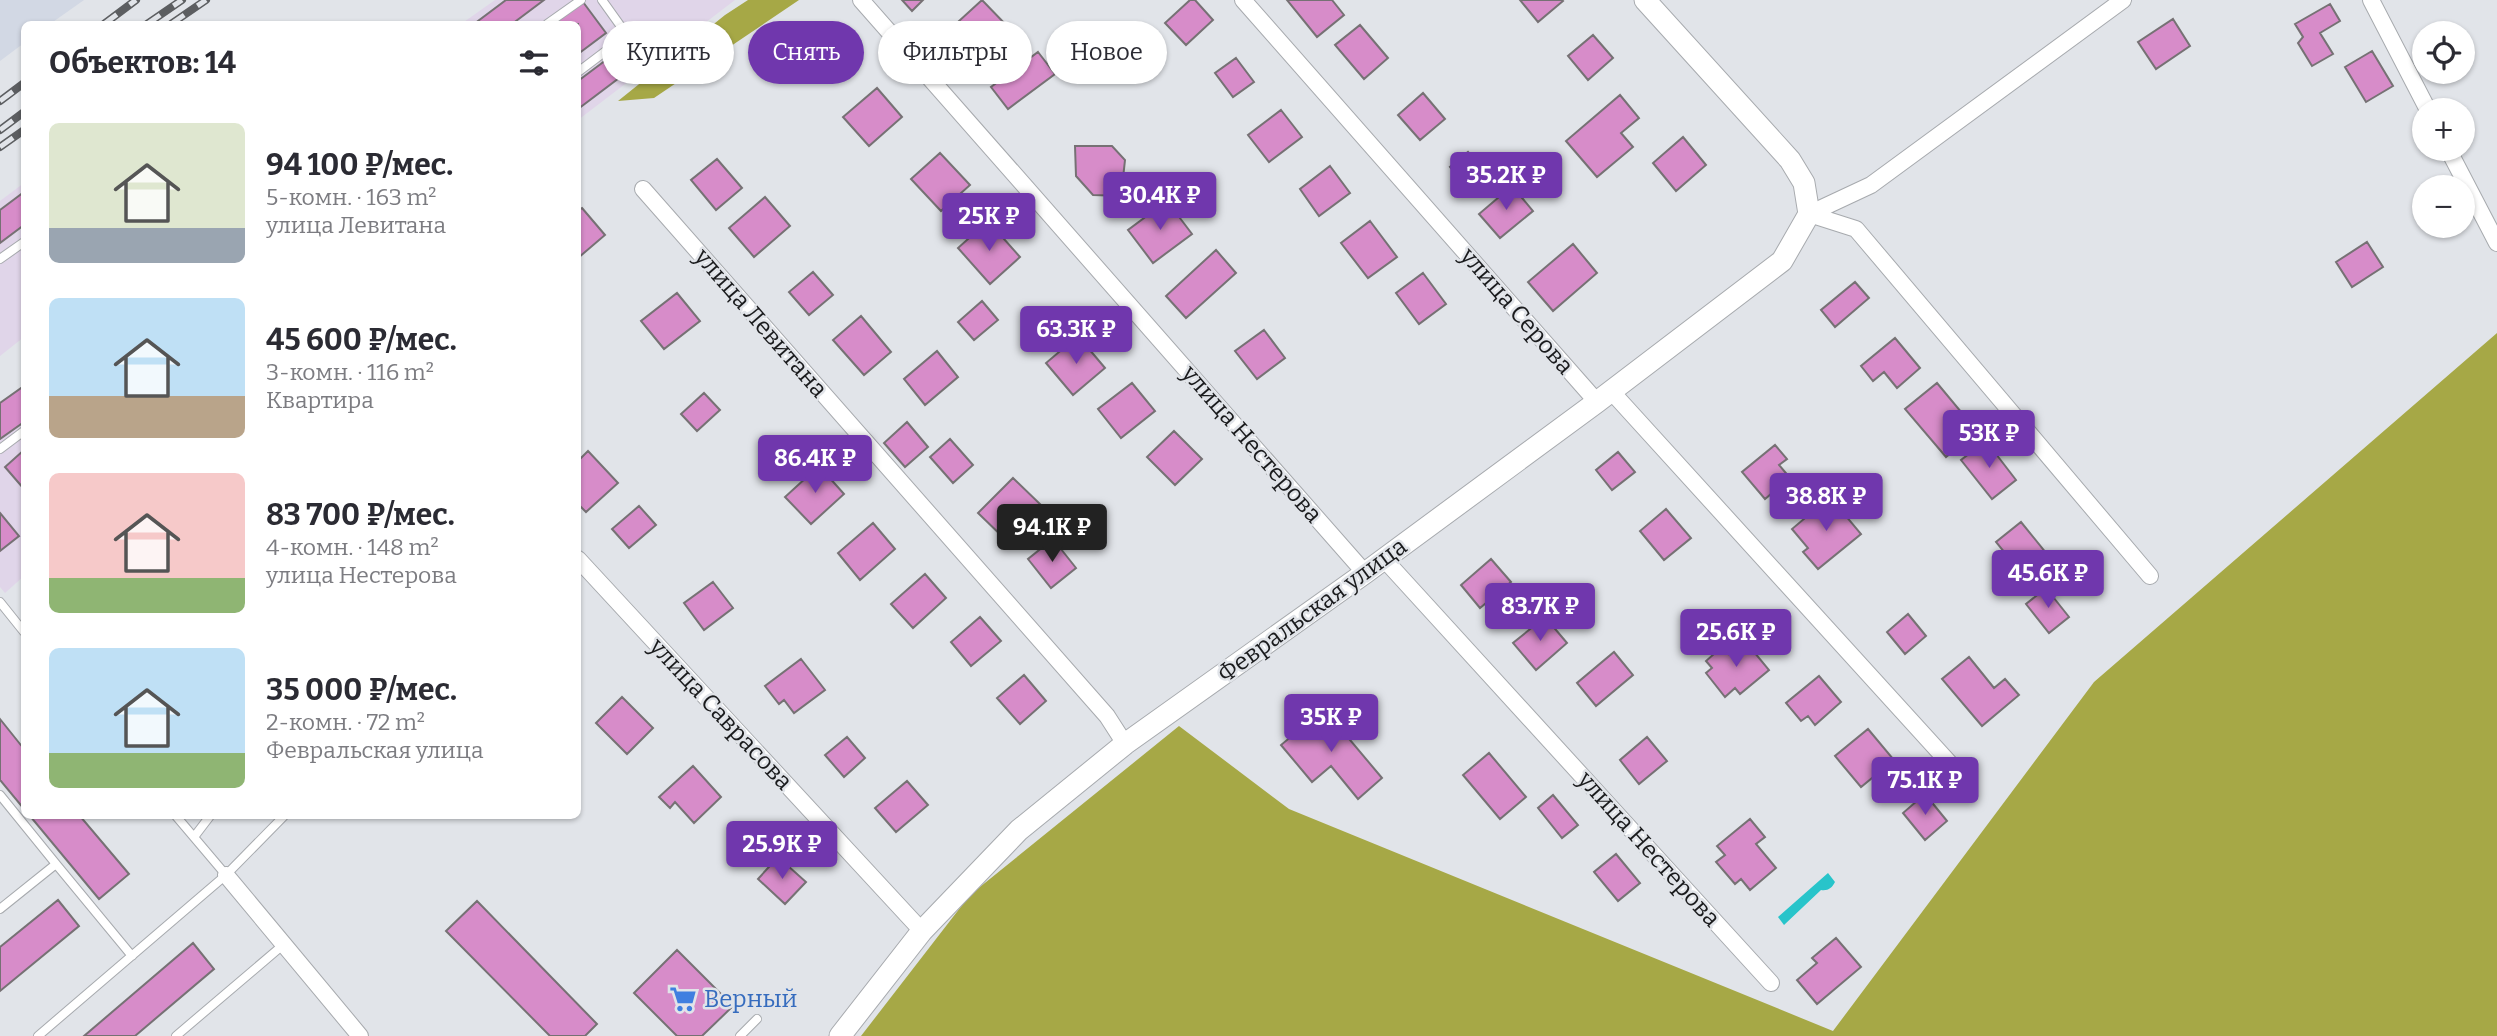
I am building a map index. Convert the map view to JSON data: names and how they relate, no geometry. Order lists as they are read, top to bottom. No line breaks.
{"streets":{"main road":["Февральская улица"],"street":["улица Серова","улица Левитана","улица Нестерова","улица Саврасова"]},"crossings":[["улица Серова","Февральская улица"],["улица Левитана","Февральская улица"],["улица Нестерова","Февральская улица"],["Февральская улица","улица Саврасова"]],"places":{"supermarket":["Верный"]},"page":{"map_buttons":["+","−"],"chip":["Купить","Снять","Фильтры","Новое"],"heading":"Объектов: 14","list":[{"name":"94 100 ₽/мес.","note":"5-комн. · 163 m² · улица Левитана"},{"name":"45 600 ₽/мес.","note":"3-комн. · 116 m² · Квартира"},{"name":"83 700 ₽/мес.","note":"4-комн. · 148 m² · улица Нестерова"},{"name":"35 000 ₽/мес.","note":"2-комн. · 72 m² · Февральская улица"}],"price":["35.2K ₽","30.4K ₽","25K ₽","63.3K ₽","53K ₽","86.4K ₽","38.8K ₽","94.1K ₽","45.6K ₽","83.7K ₽","25.6K ₽","35K ₽","75.1K ₽","25.9K ₽"]}}
